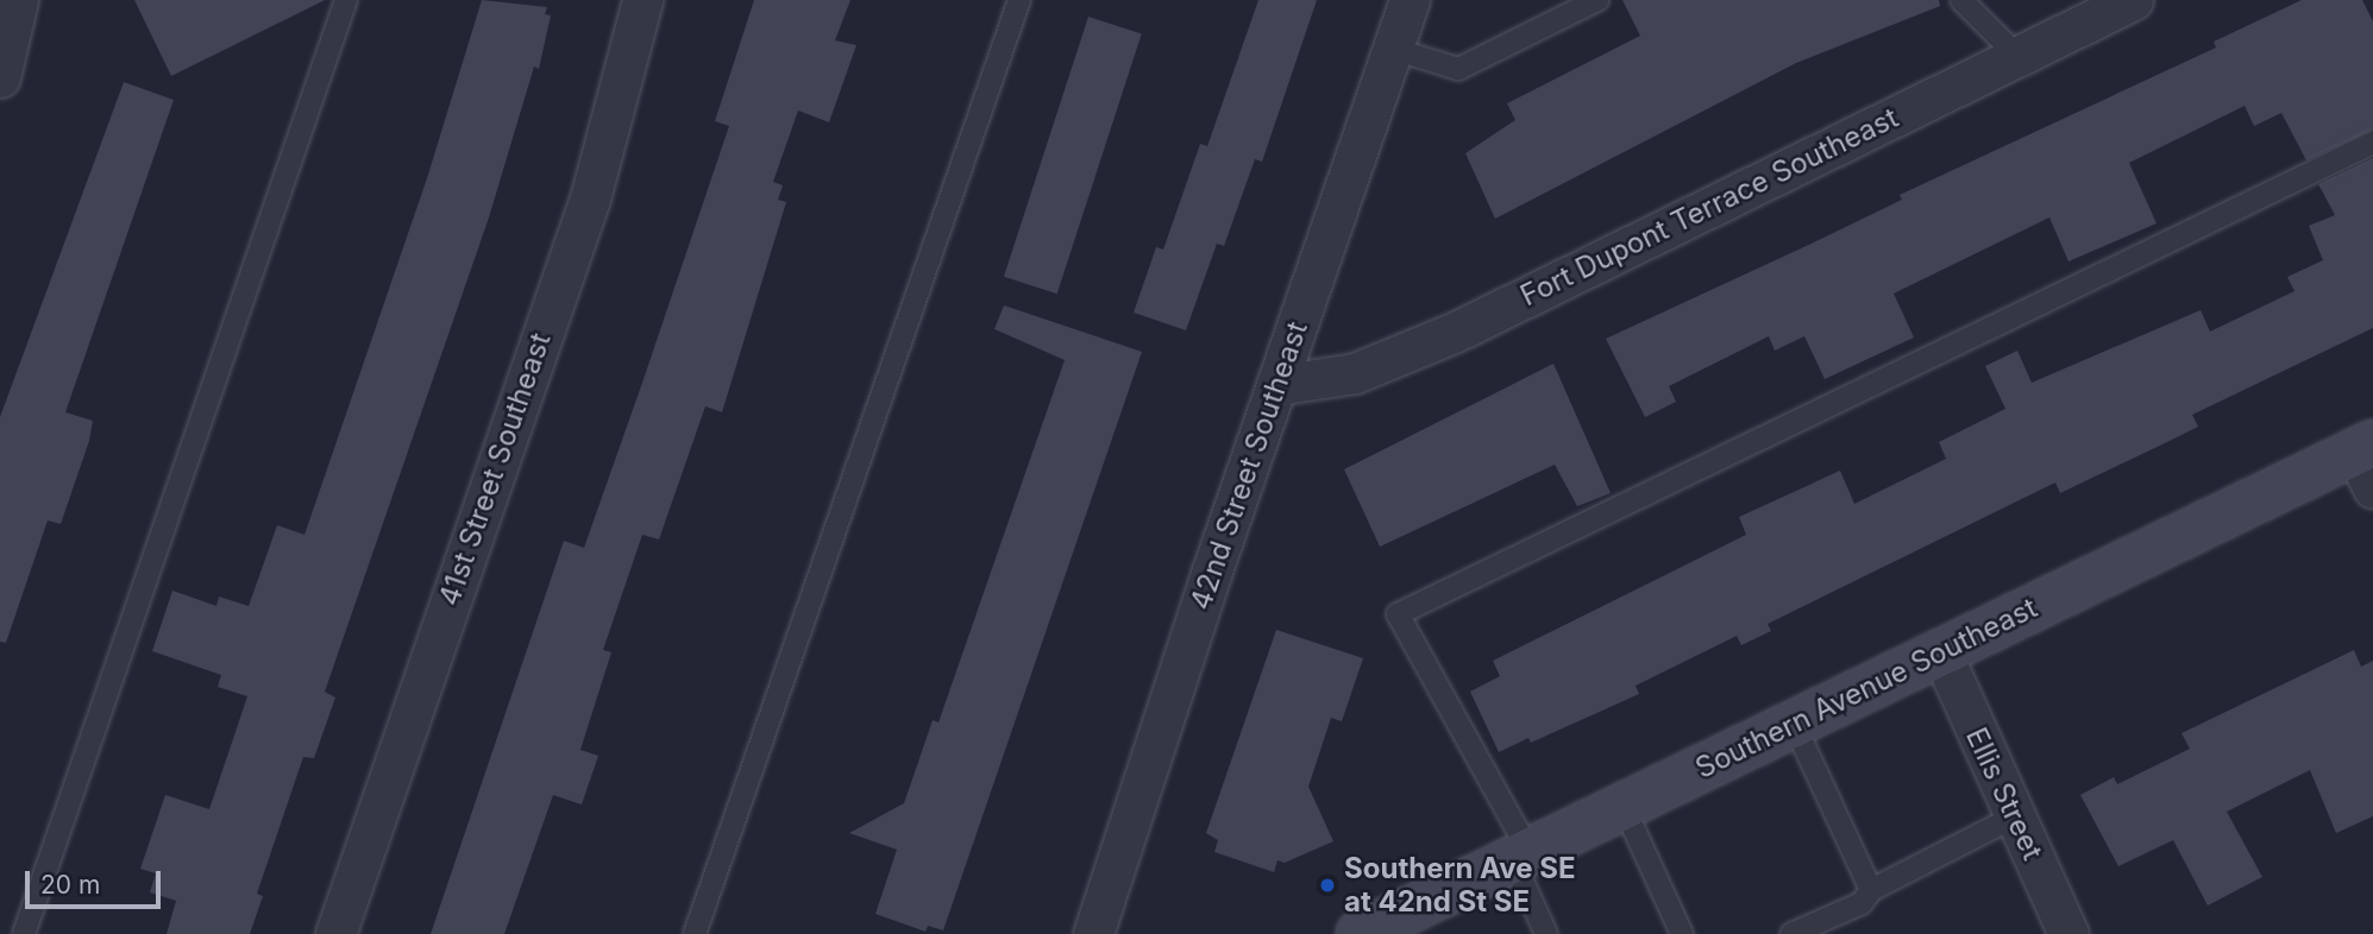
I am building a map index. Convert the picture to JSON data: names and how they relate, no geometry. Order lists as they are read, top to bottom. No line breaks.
{"streets":{"main road":["Southern Avenue Southeast"],"street":["Fort Dupont Terrace Southeast","42nd Street Southeast","41st Street Southeast","Ellis Street"]},"crossings":[["Fort Dupont Terrace Southeast","42nd Street Southeast"],["Southern Avenue Southeast","Ellis Street"]],"places":["Southern Ave SE at 42nd St SE"],"scale_bar":"20 m"}
